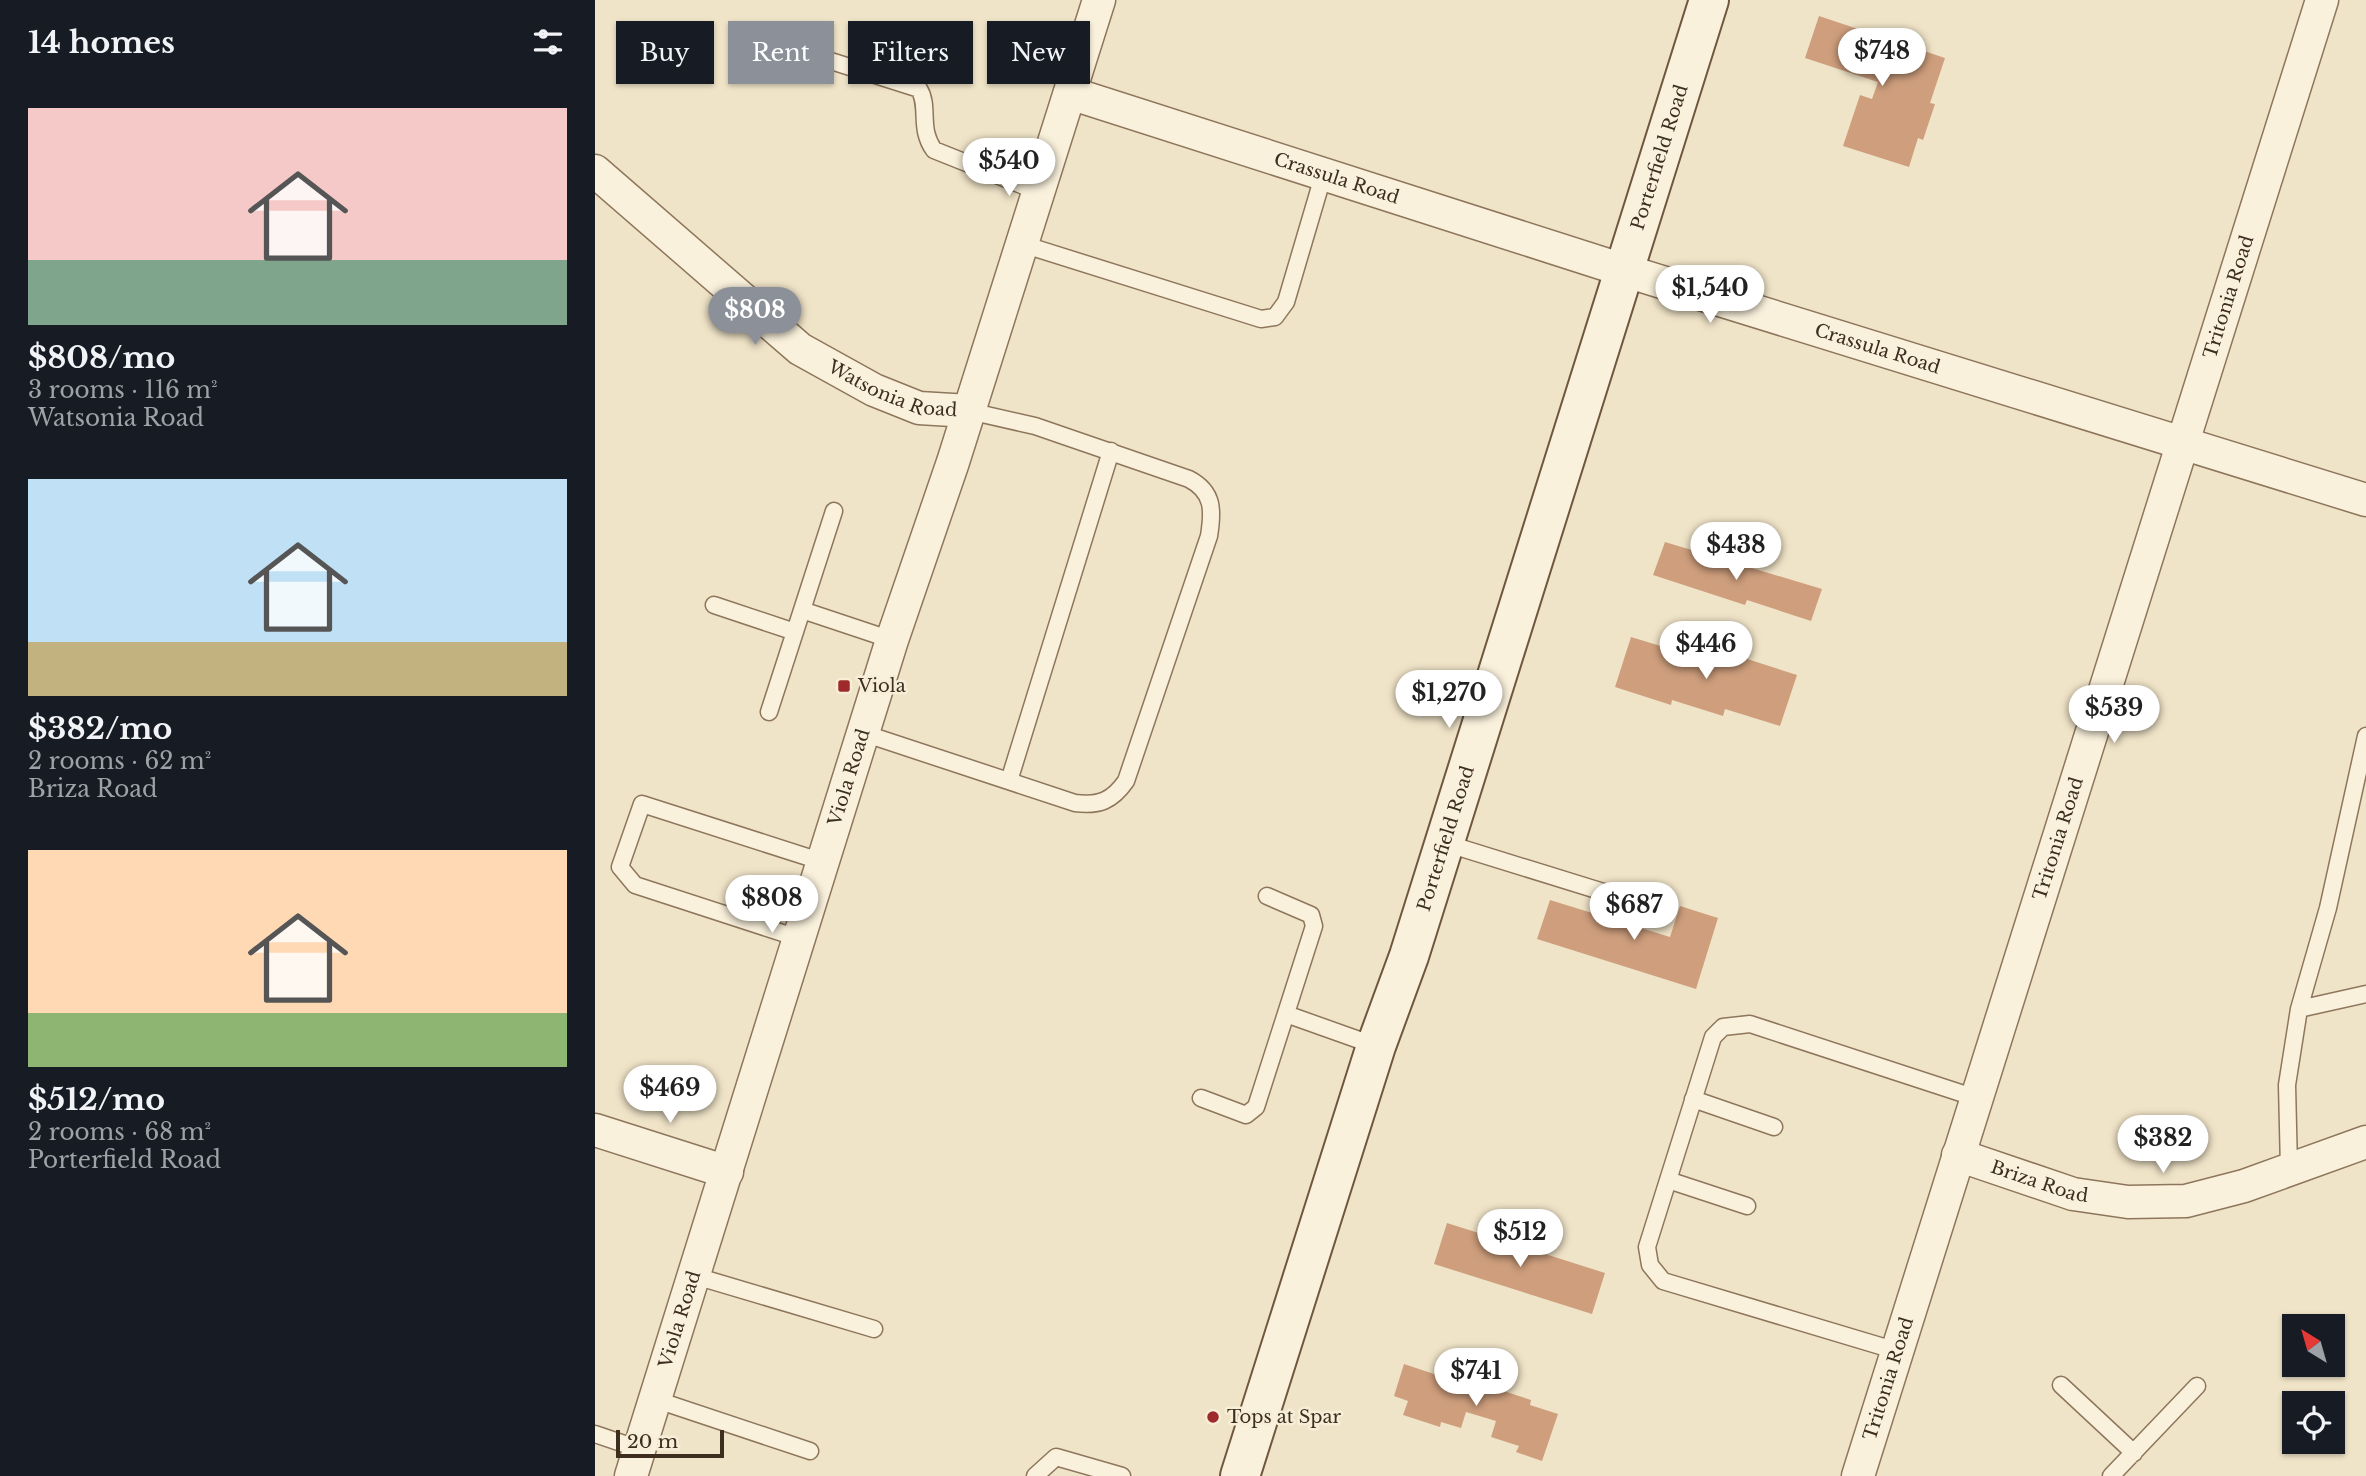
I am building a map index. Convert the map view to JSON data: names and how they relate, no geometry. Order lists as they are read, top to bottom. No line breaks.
{"streets":{"street":["Porterfield Road","Crassula Road","Tritonia Road","Watsonia Road","Viola Road","Briza Road"]},"crossings":[["Porterfield Road","Crassula Road"],["Crassula Road","Tritonia Road"],["Crassula Road","Viola Road"],["Tritonia Road","Briza Road"],["Watsonia Road","Viola Road"]],"places":{"transit":["Viola"],"other":["Tops at Spar"]},"scale_bar":"20 m","north":"top left","page":{"heading":"14 homes","chip":["Buy","Rent","Filters","New"],"price":["$748","$540","$1,540","$808","$438","$446","$1,270","$539","$808","$687","$469","$382","$512","$741"],"list":[{"name":"$808/mo","note":"3 rooms · 116 m² · Watsonia Road"},{"name":"$382/mo","note":"2 rooms · 62 m² · Briza Road"},{"name":"$512/mo","note":"2 rooms · 68 m² · Porterfield Road"}],"scale":"20 m"}}
